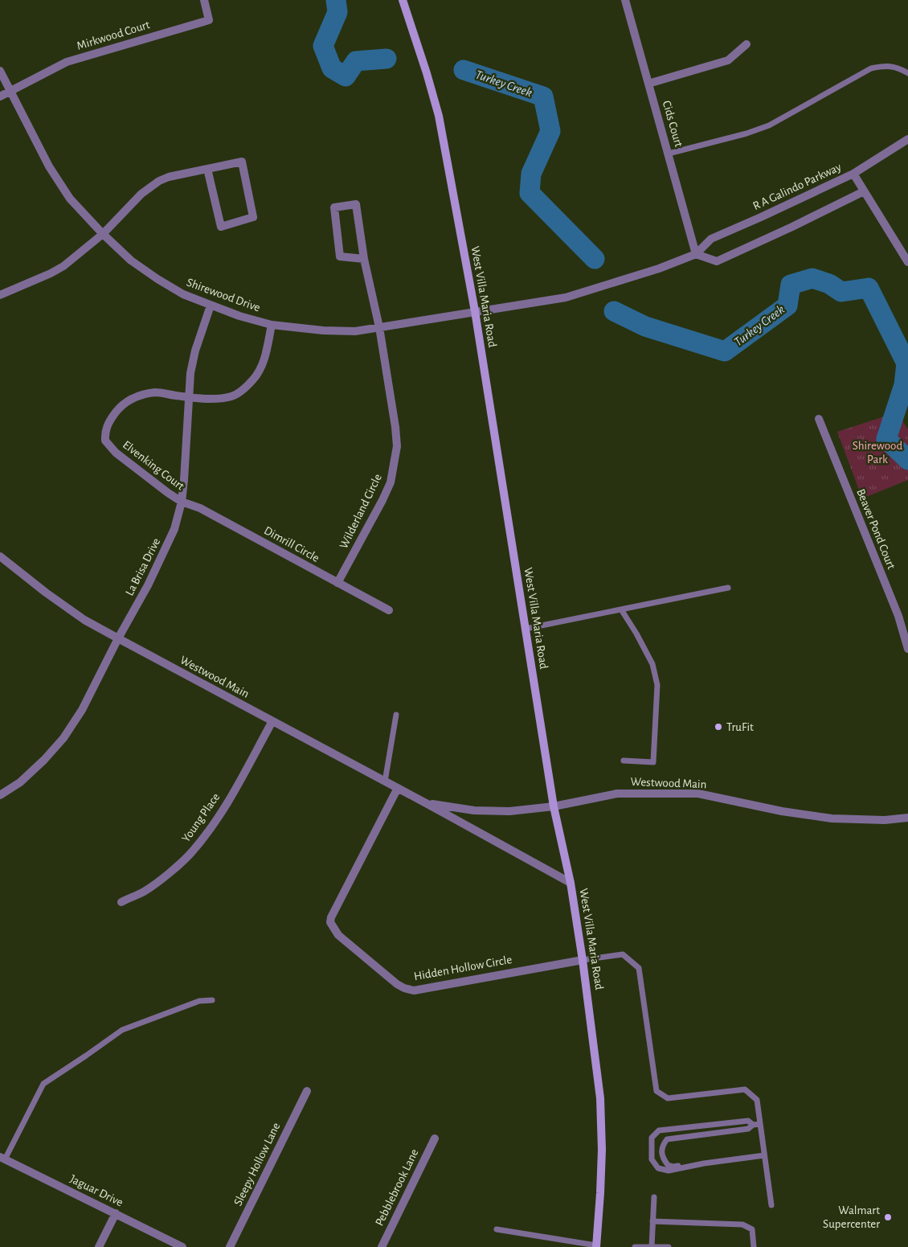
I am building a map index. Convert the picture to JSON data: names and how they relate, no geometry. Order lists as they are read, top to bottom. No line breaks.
{"streets":{"main road":["West Villa Maria Road"],"street":["Mirkwood Court","Cids Court","R A Galindo Parkway","Shirewood Drive","Elvenking Court","Wilderland Circle","Beaver Pond Court","Dimrill Circle","La Brisa Drive","Westwood Main","Young Place","Hidden Hollow Circle","Sleepy Hollow Lane","Pebblebrook Lane","Jaguar Drive"]},"crossings":[["Mirkwood Court","Shirewood Drive"],["Cids Court","R A Galindo Parkway"],["R A Galindo Parkway","Shirewood Drive"],["R A Galindo Parkway","West Villa Maria Road"],["Shirewood Drive","West Villa Maria Road"],["Shirewood Drive","Elvenking Court"],["Shirewood Drive","Wilderland Circle"],["Shirewood Drive","La Brisa Drive"],["West Villa Maria Road","Westwood Main"],["West Villa Maria Road","Hidden Hollow Circle"],["Elvenking Court","Dimrill Circle"],["Elvenking Court","La Brisa Drive"],["Wilderland Circle","Dimrill Circle"],["Dimrill Circle","La Brisa Drive"],["La Brisa Drive","Westwood Main"],["Westwood Main","Young Place"],["Westwood Main","Hidden Hollow Circle"]],"water":["Turkey Creek"],"parks":["Shirewood Park"],"places":["TruFit","Walmart Supercenter"]}
